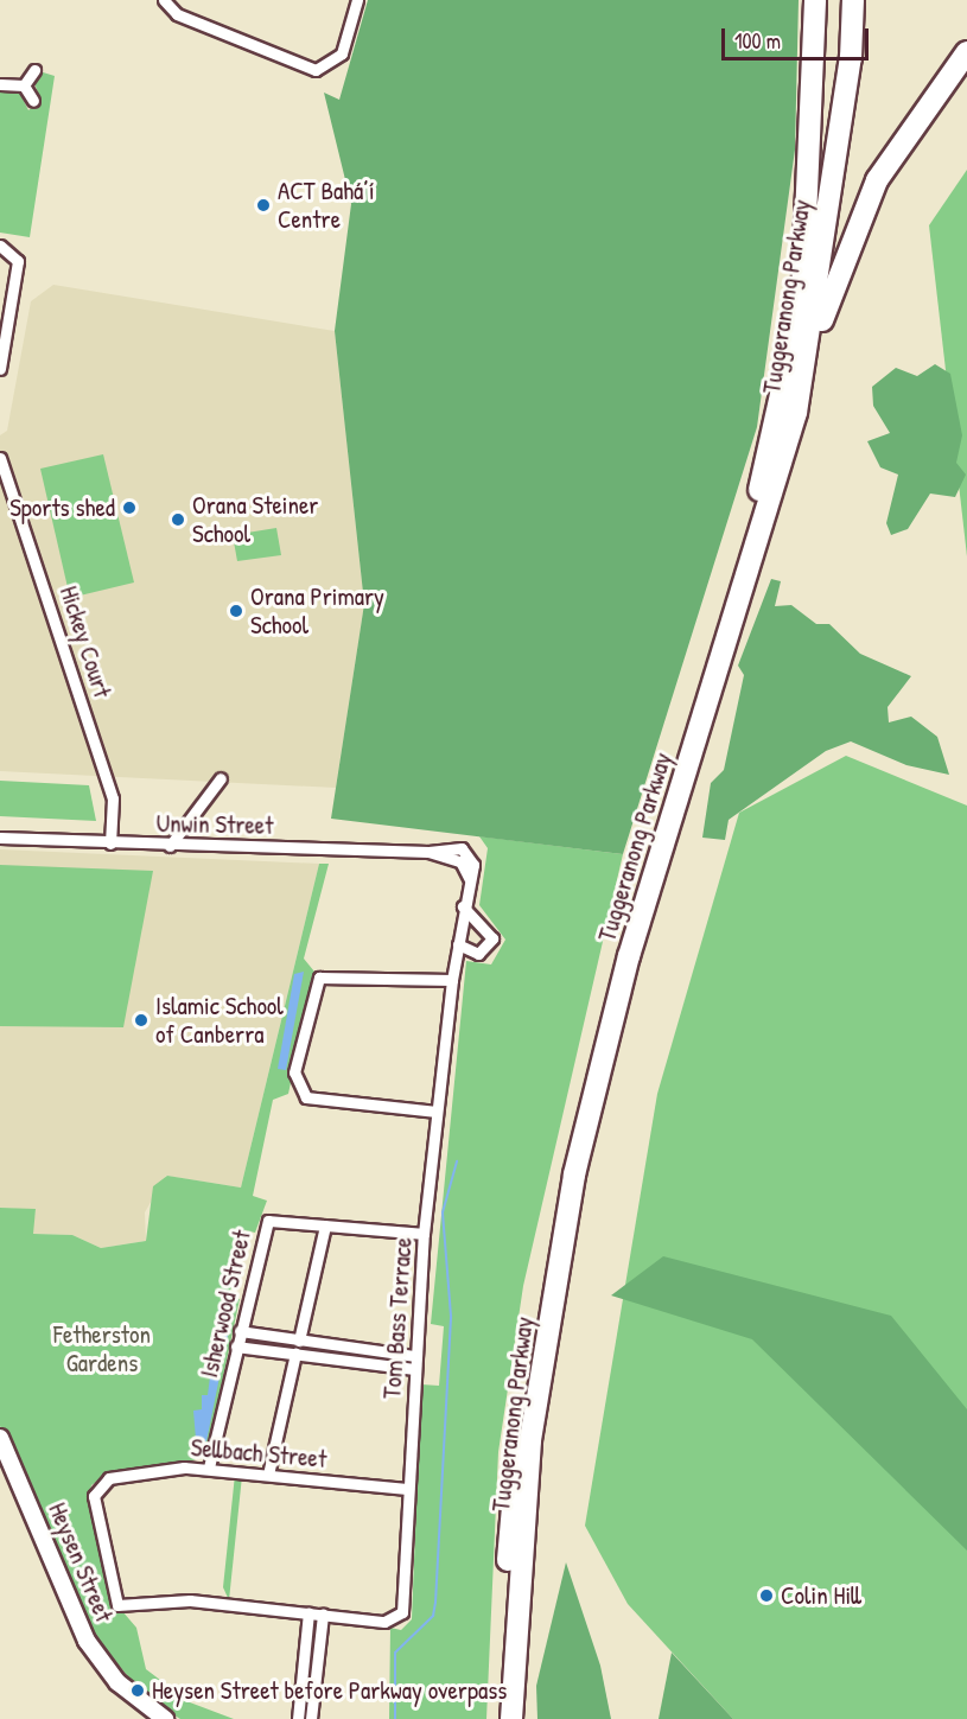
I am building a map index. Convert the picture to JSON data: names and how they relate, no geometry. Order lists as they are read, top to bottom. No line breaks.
{"streets":{"highway":["Tuggeranong Parkway"],"main road":["Heysen Street"],"street":["Hickey Court","Unwin Street","Isherwood Street","Tom Bass Terrace","Sellbach Street"]},"crossings":[["Hickey Court","Unwin Street"],["Unwin Street","Tom Bass Terrace"],["Isherwood Street","Tom Bass Terrace"],["Isherwood Street","Sellbach Street"],["Tom Bass Terrace","Sellbach Street"]],"parks":["Fetherston Gardens"],"places":["ACT Bahá’í Centre","Sports shed","Orana Steiner School","Orana Primary School","Islamic School of Canberra","Colin Hill","Heysen Street before Parkway overpass"],"scale_bar":"100 m"}
